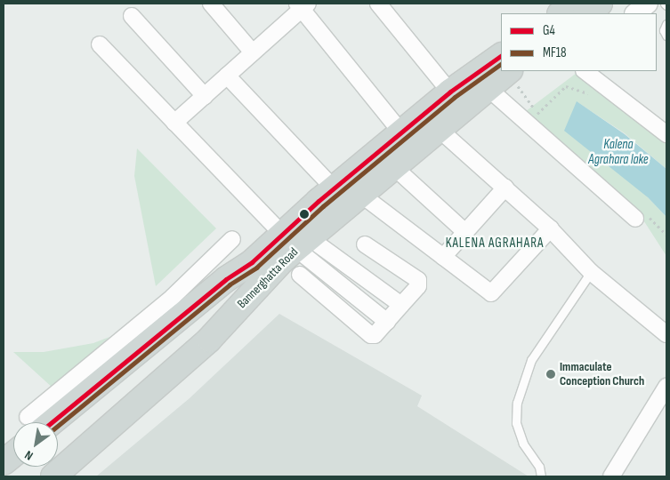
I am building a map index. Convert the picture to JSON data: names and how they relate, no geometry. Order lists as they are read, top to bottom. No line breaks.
{"streets":{"main road":["Bannerghatta Road"]},"districts":["KALENA AGRAHARA"],"water":["Kalena Agrahara lake"],"places":["Immaculate Conception Church"],"lines":["transit line G4","transit line MF18"],"legend":["G4","MF18"],"north":"bottom left"}
